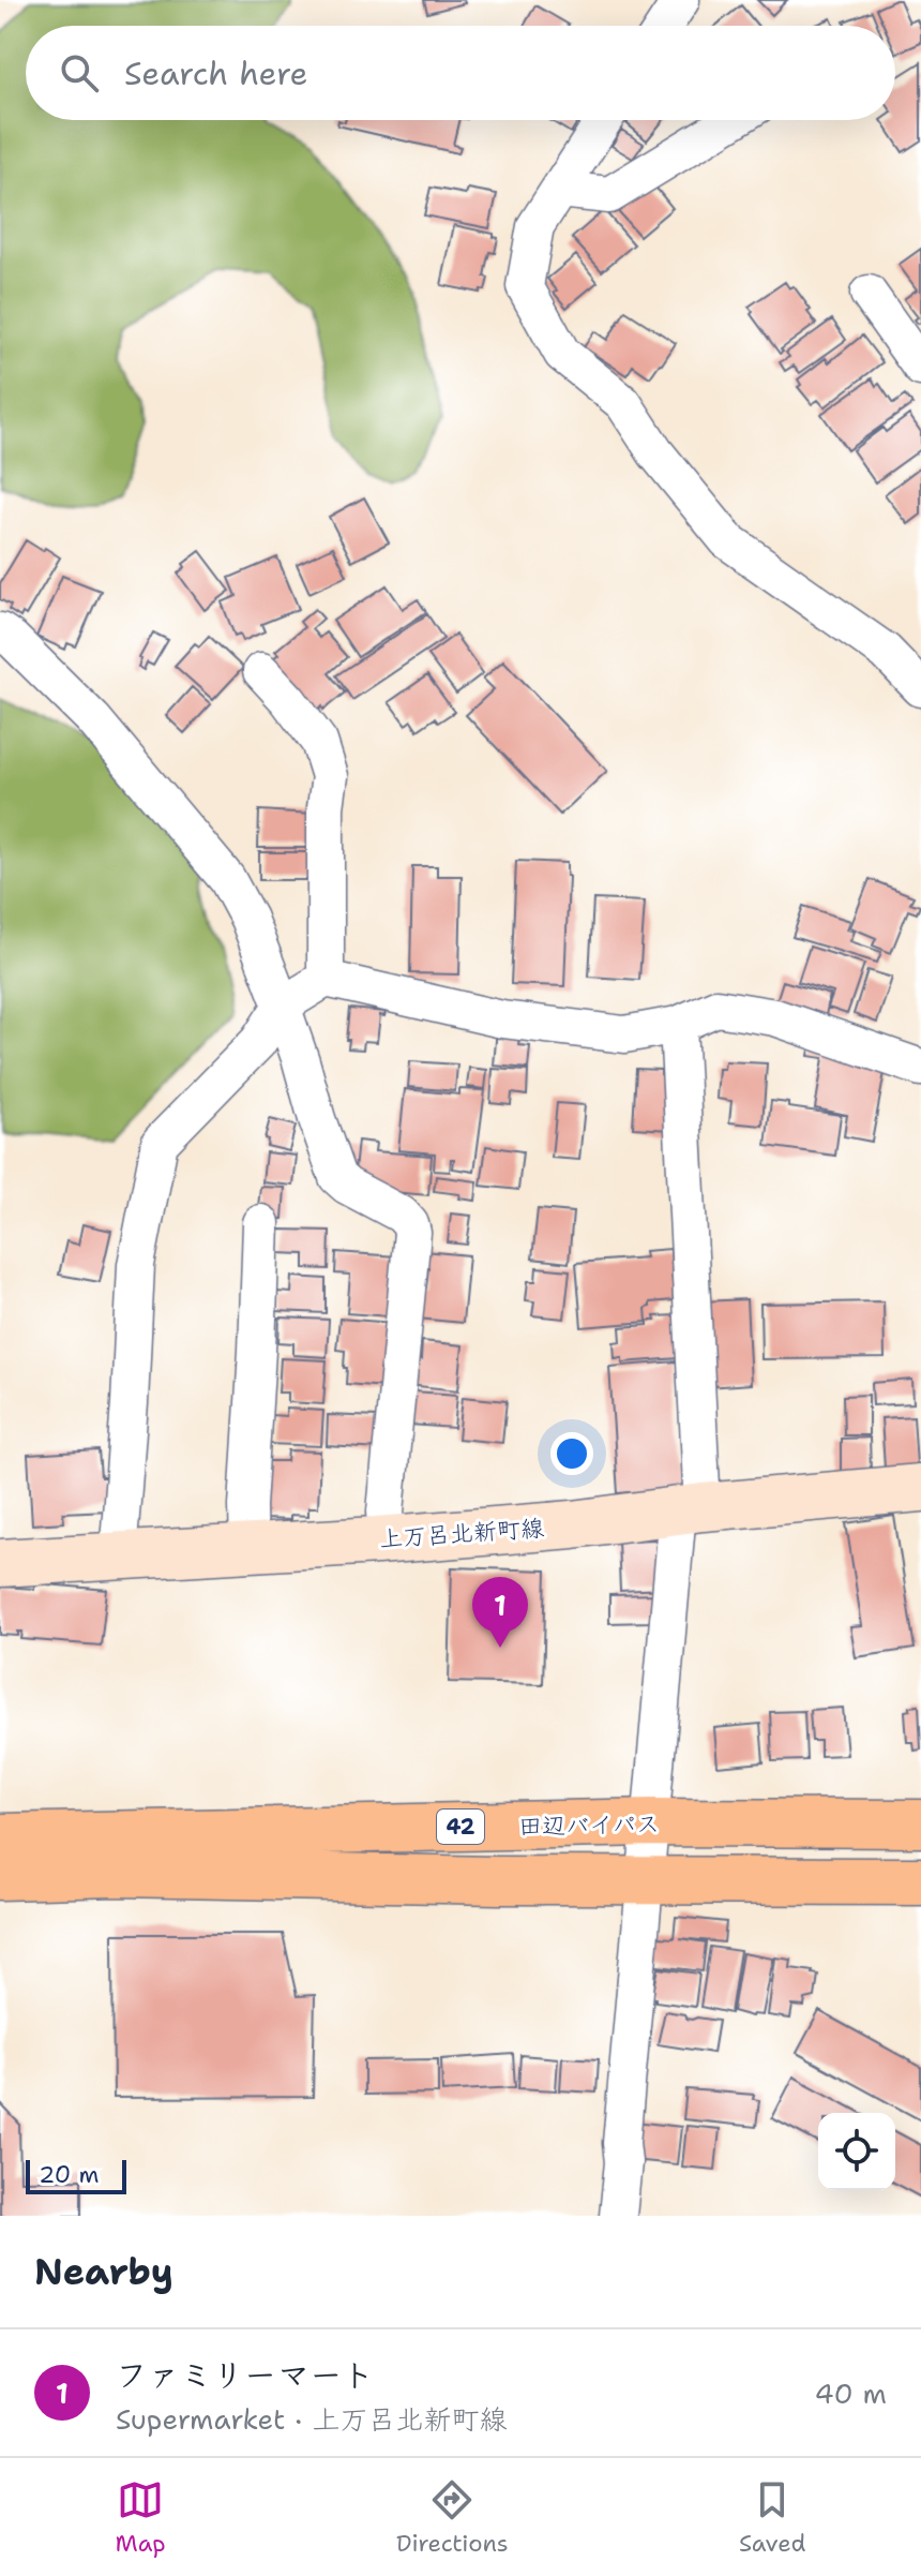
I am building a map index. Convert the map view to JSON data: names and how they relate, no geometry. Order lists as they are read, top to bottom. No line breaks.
{"streets":{"highway":["田辺バイパス","42"],"main road":["上万呂北新町線"]},"scale_bar":"20 m","page":{"search":"Search here","pins":"1","scale":"20 m","heading":"Nearby","list":[{"mark":"1","name":"ファミリーマート","note":"Supermarket · 上万呂北新町線","value":"40 m"}],"nav":["Map","Directions","Saved"]}}
